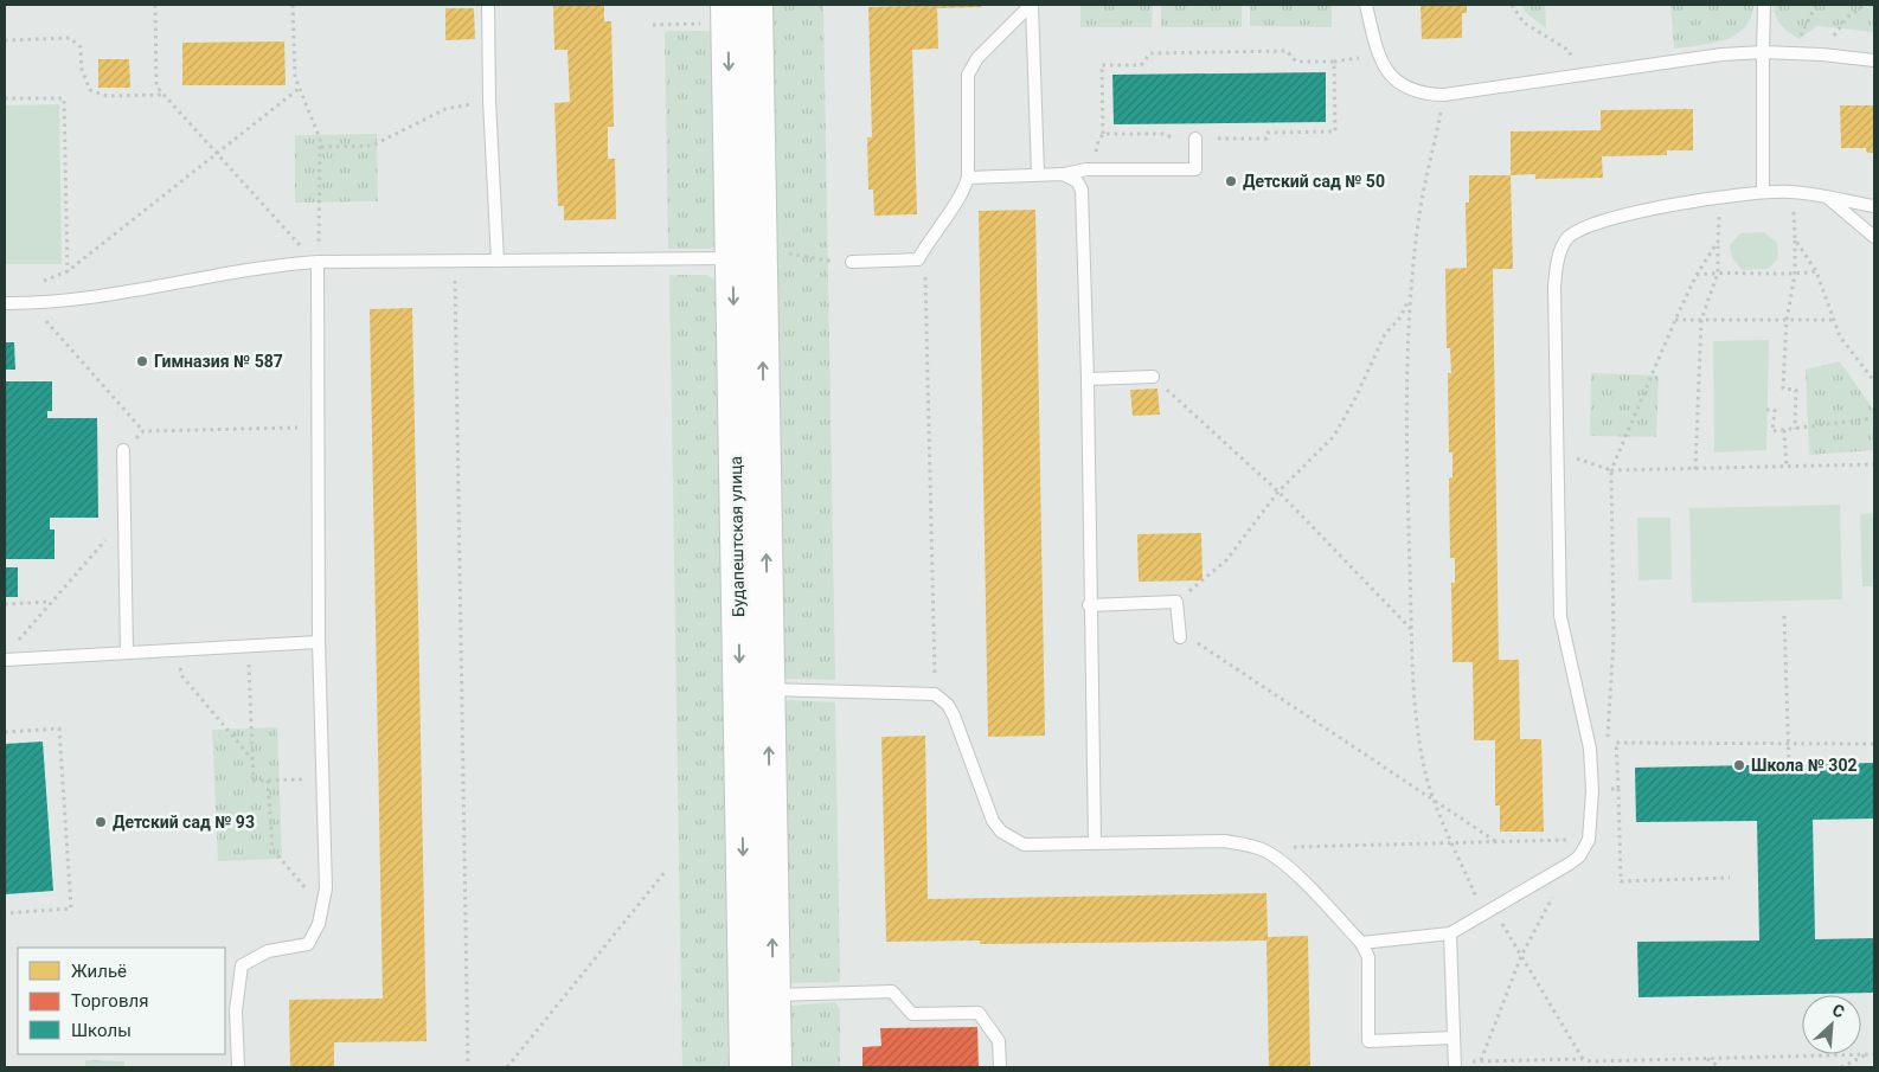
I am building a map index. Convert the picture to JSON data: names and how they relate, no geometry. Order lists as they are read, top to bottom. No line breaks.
{"streets":{"street":["Будапештская улица"]},"places":["Детский сад № 50","Гимназия № 587","Школа № 302","Детский сад № 93"],"legend":["Жильё","Торговля","Школы"],"north":"top right"}
